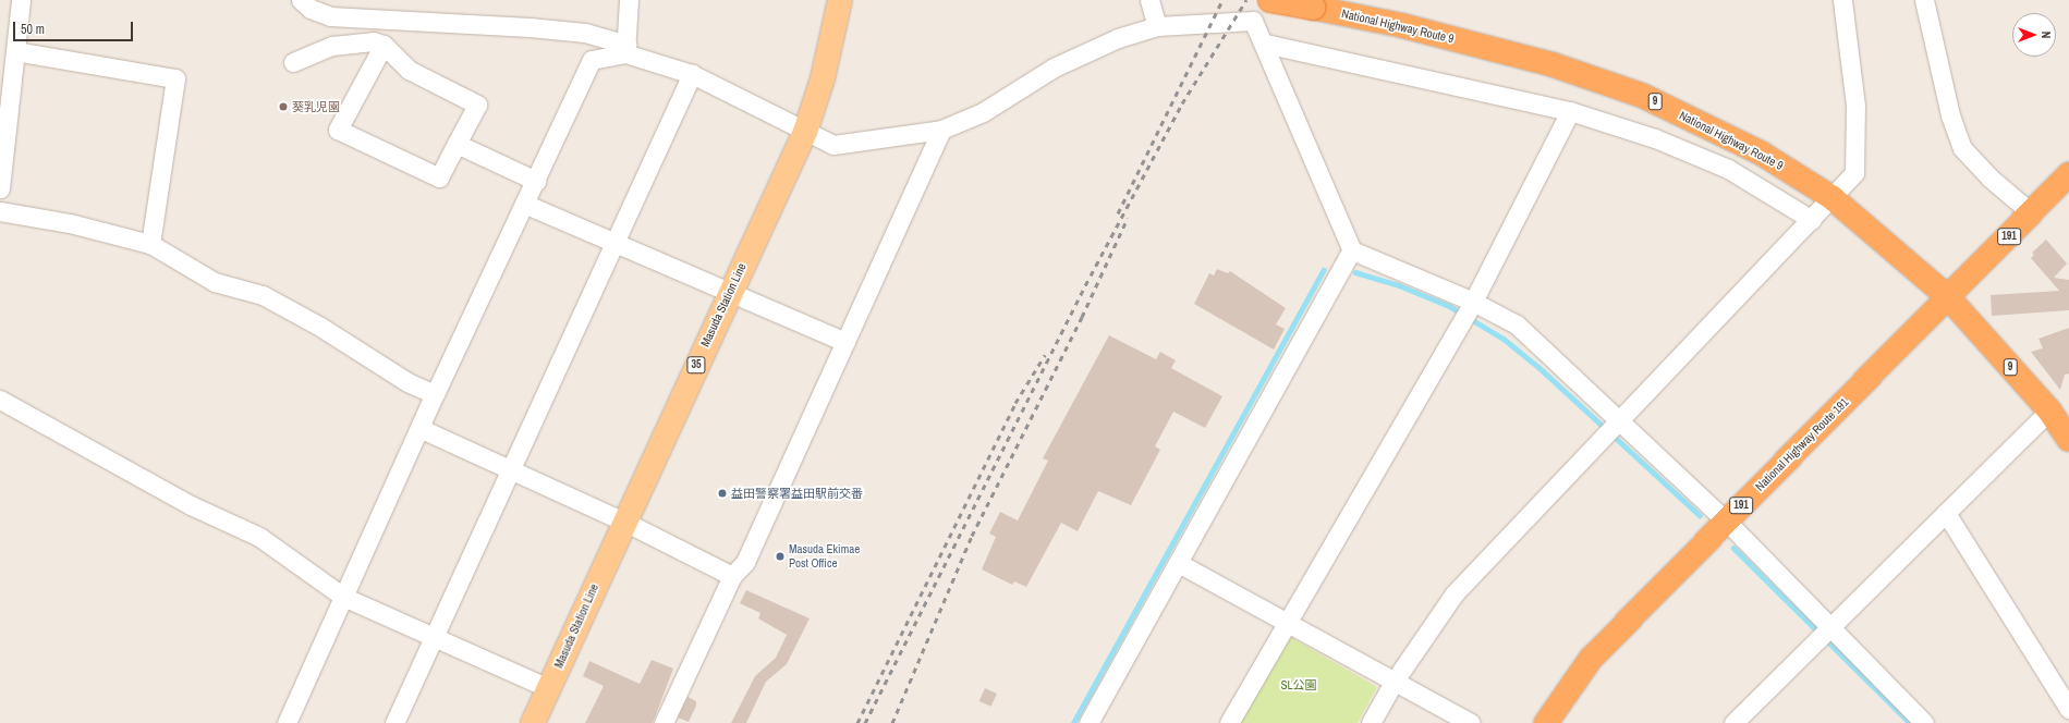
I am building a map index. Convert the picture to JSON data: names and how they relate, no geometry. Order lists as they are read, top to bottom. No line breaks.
{"streets":{"highway":["National Highway Route 9","9","191","National Highway Route 191"],"main road":["Masuda Station Line","35"]},"crossings":[["National Highway Route 9","National Highway Route 191"]],"parks":["SL公園"],"places":["葵乳児園","益田警察署益田駅前交番","Masuda Ekimae Post Office"],"scale_bar":"50 m","north":"right"}
